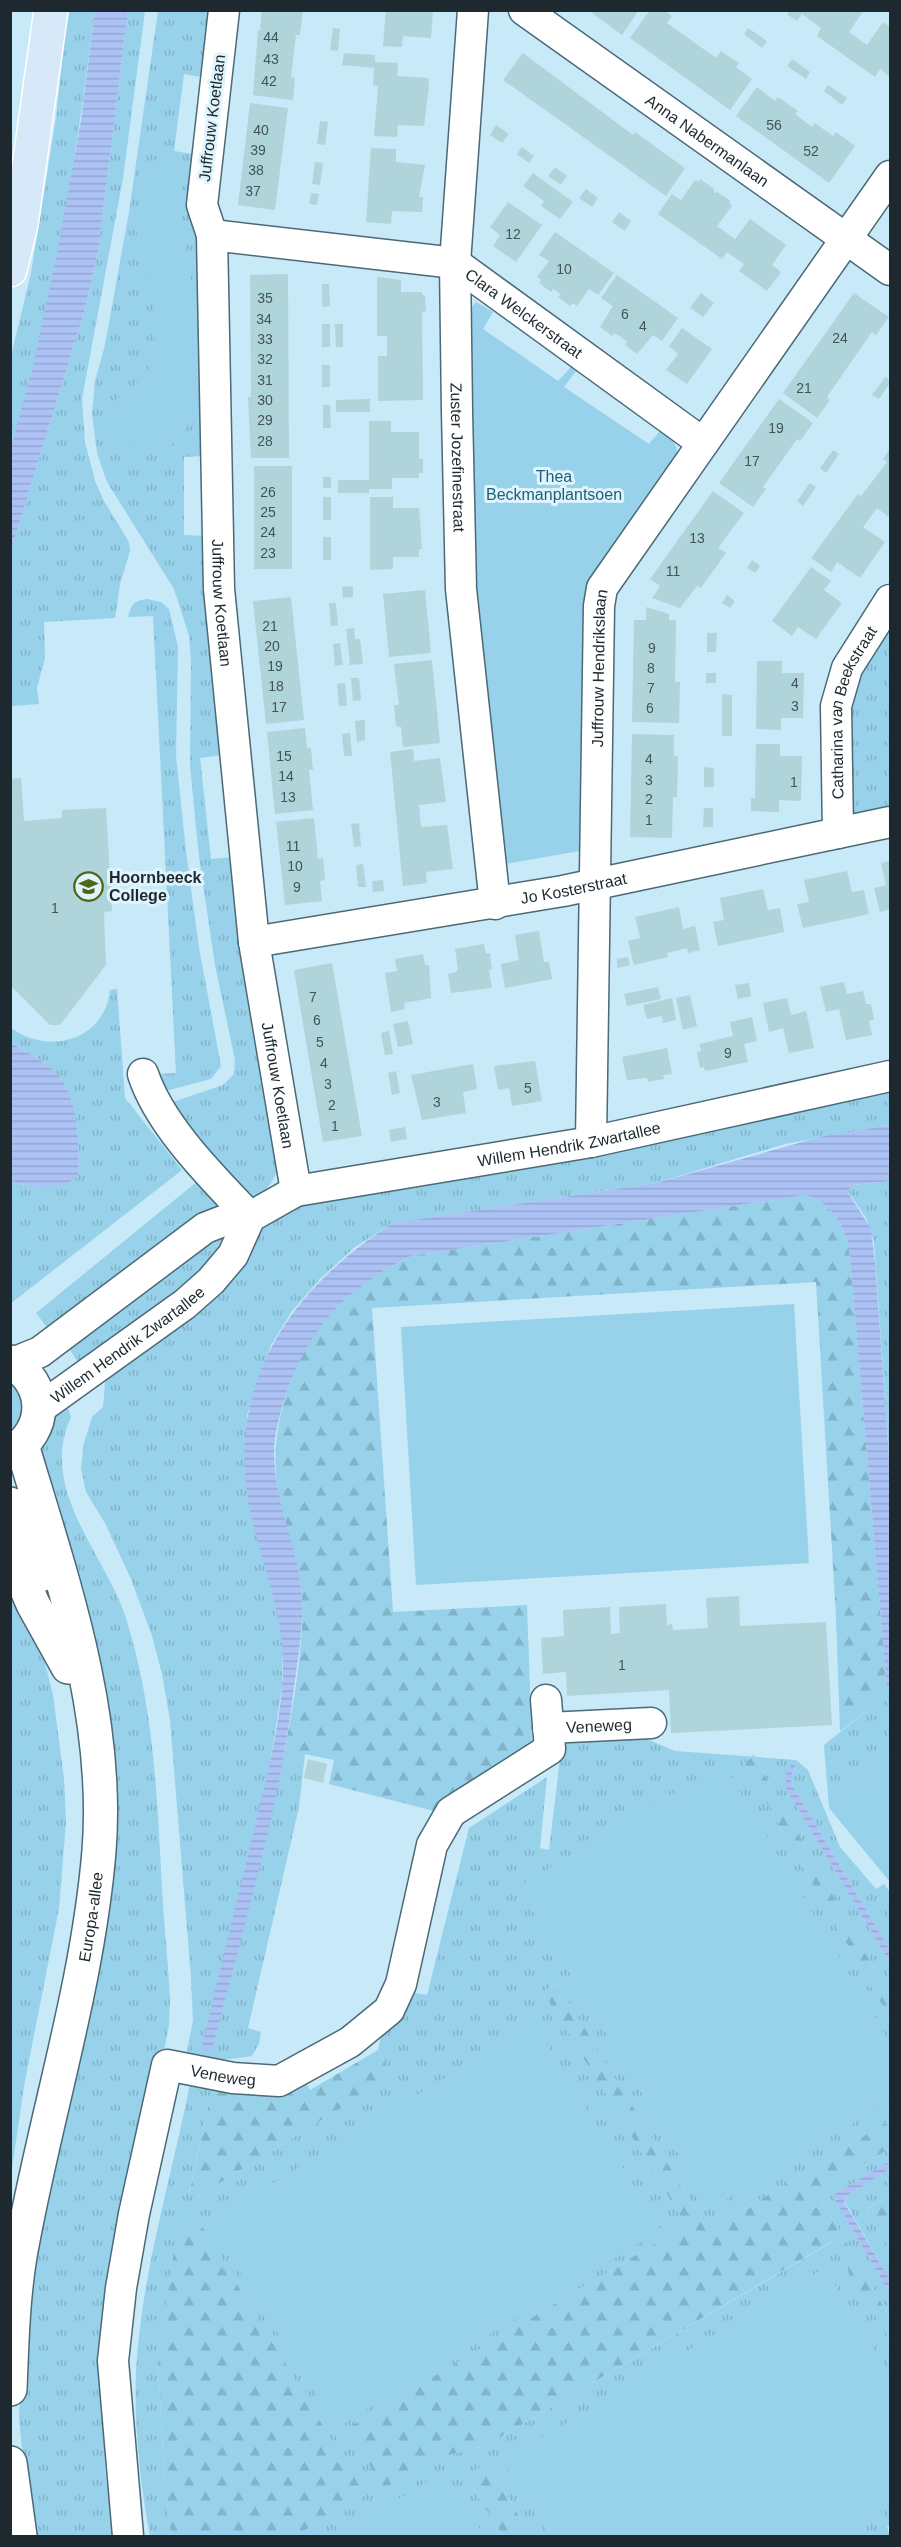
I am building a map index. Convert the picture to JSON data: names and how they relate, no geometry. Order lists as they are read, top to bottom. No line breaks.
{"streets":{"main road":["Europa-allee"],"street":["Juffrouw Koetlaan","Anna Nabermanlaan","Clara Welckerstraat","Zuster Jozefinestraat","Juffrouw Hendrikslaan","Catharina van Beekstraat","Jo Kosterstraat","Willem Hendrik Zwartallee","Veneweg"]},"crossings":[["Juffrouw Koetlaan","Clara Welckerstraat"],["Juffrouw Koetlaan","Jo Kosterstraat"],["Juffrouw Koetlaan","Willem Hendrik Zwartallee"],["Anna Nabermanlaan","Juffrouw Hendrikslaan"],["Clara Welckerstraat","Zuster Jozefinestraat"],["Clara Welckerstraat","Juffrouw Hendrikslaan"],["Zuster Jozefinestraat","Jo Kosterstraat"],["Juffrouw Hendrikslaan","Jo Kosterstraat"],["Juffrouw Hendrikslaan","Willem Hendrik Zwartallee"],["Catharina van Beekstraat","Jo Kosterstraat"]],"parks":["Thea Beckmanplantsoen"],"places":{"school or university":["Hoornbeeck College"]},"house_numbers":["44","43","42","56","40","39","52","38","37","12","10","35","6","34","4","24","33","32","31","21","30","29","19","28","17","26","25","24","13","23","11","21","20","9","19","8","4","18","7","3","17","6","15","4","14","3","1","13","2","1","11","10","9","1","7","6","5","9","4","3","5","3","2","1","1"]}
